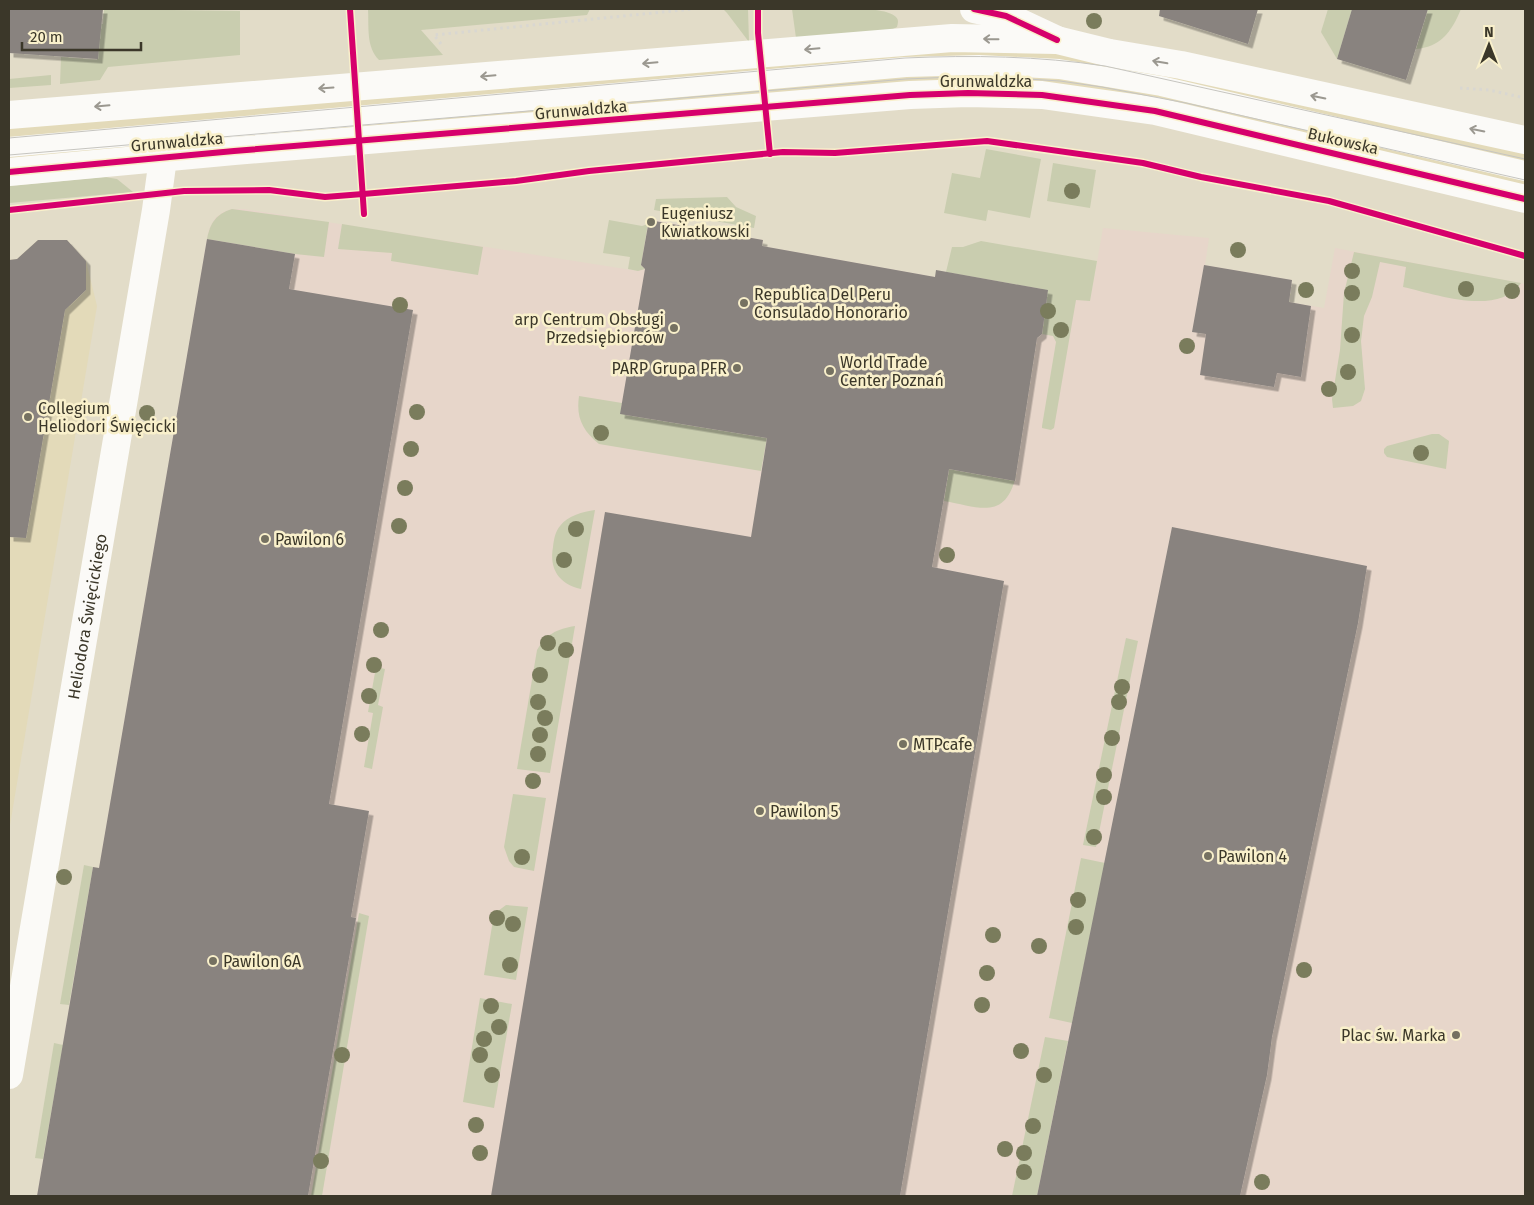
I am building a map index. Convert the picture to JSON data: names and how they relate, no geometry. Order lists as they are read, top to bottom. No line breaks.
{"streets":{"street":["Grunwaldzka","Bukowska","Heliodora Święcickiego"]},"crossings":[["Grunwaldzka","Bukowska"],["Grunwaldzka","Heliodora Święcickiego"]],"places":["Eugeniusz Kwiatkowski","Republica Del Peru Consulado Honorario","arp Centrum Obsługi Przedsiębiorców","PARP Grupa PFR","World Trade Center Poznań","Collegium Heliodori Święcicki","Pawilon 6","MTPcafe","Pawilon 5","Pawilon 4","Pawilon 6A","Plac św. Marka"],"scale_bar":"20 m","north":"top"}
